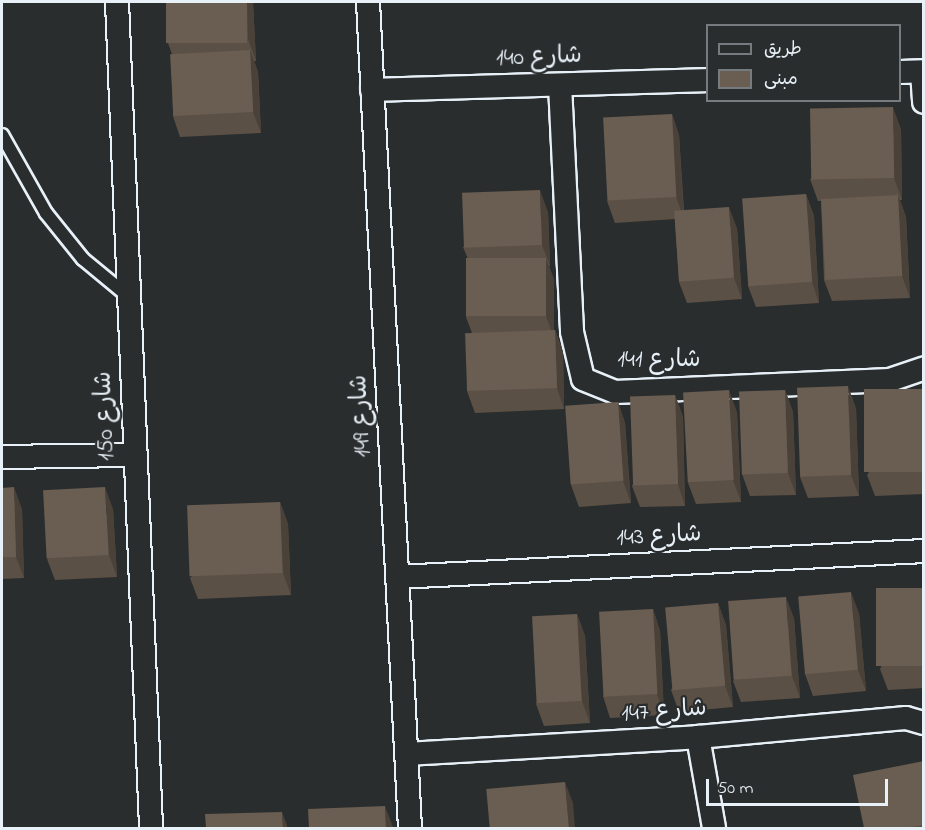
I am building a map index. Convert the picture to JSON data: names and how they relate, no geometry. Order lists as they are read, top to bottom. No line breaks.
{"streets":{"street":["شارع 140","شارع 141","شارع 150","شارع 149","شارع 143","شارع 147"]},"crossings":[["شارع 140","شارع 141"],["شارع 140","شارع 149"],["شارع 149","شارع 143"],["شارع 149","شارع 147"]],"legend":["طريق","مبنى"],"scale_bar":"50 m"}
